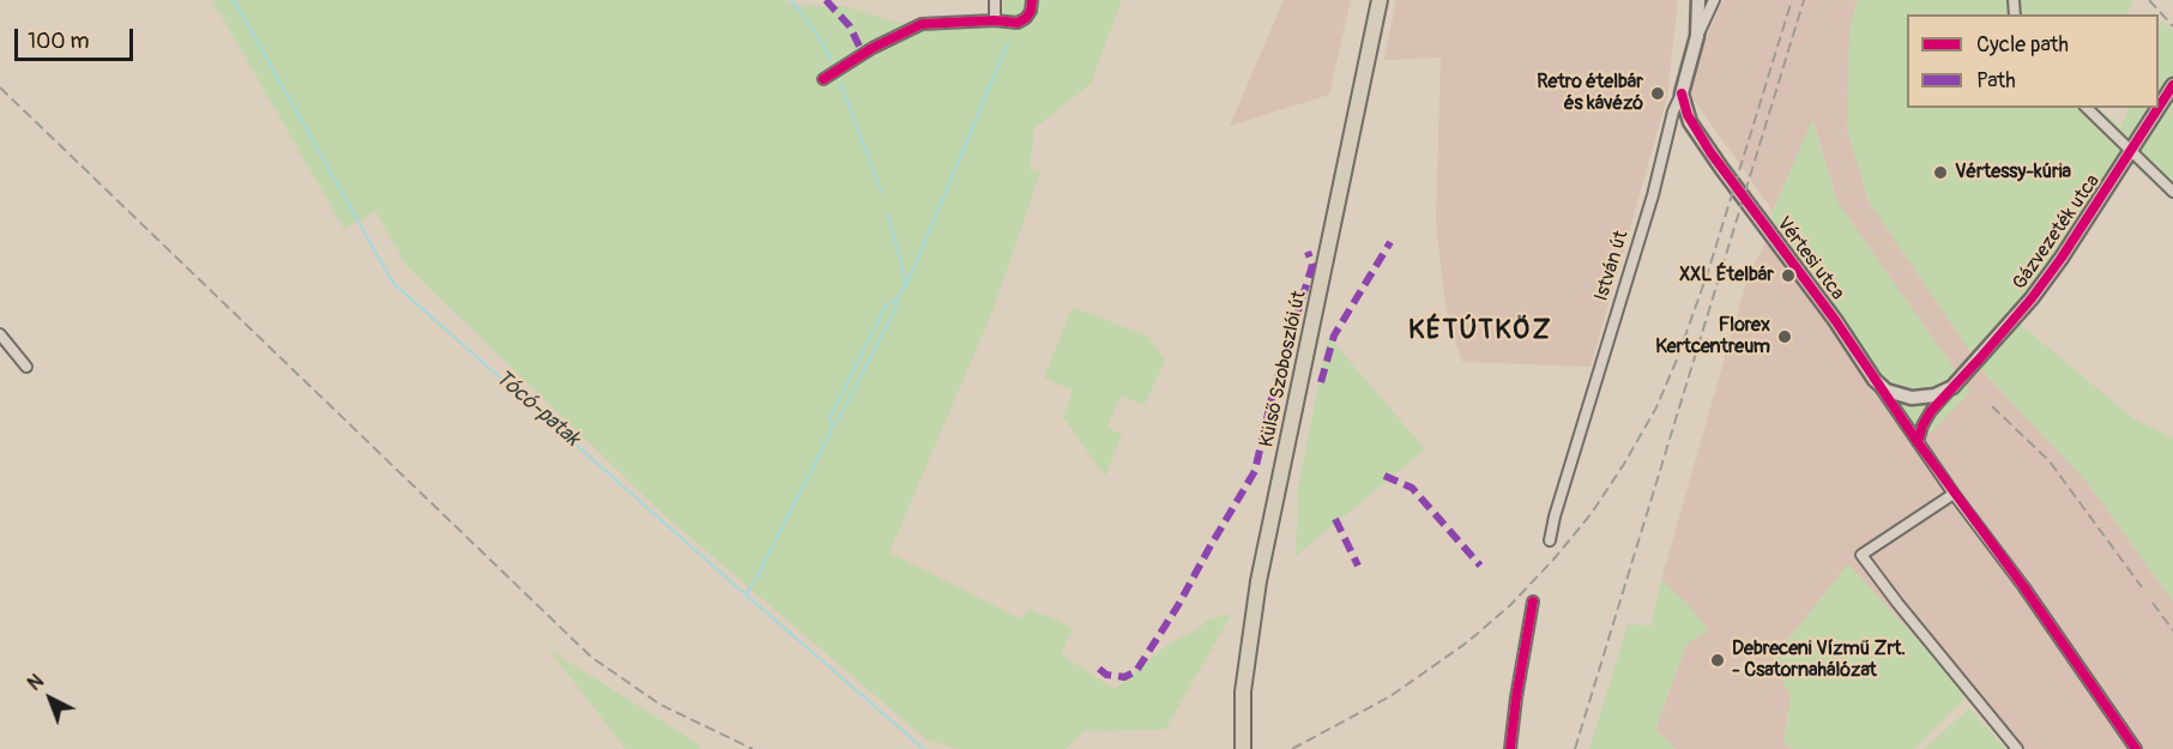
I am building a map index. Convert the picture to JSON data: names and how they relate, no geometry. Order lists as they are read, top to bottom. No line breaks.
{"streets":{"main road":["Külső Szoboszlói út"],"street":["Gázvezeték utca","Vértesi utca","István út"]},"crossings":[["Vértesi utca","István út"]],"districts":["KÉTÚTKÖZ"],"water":["Tócó-patak"],"places":["Retro ételbár és kávézó","Vértessy-kúria","XXL Ételbár","Florex Kertcentreum","Debreceni Vízmű Zrt. - Csatornahálózat"],"legend":["Cycle path","Path"],"scale_bar":"100 m","north":"top left"}
